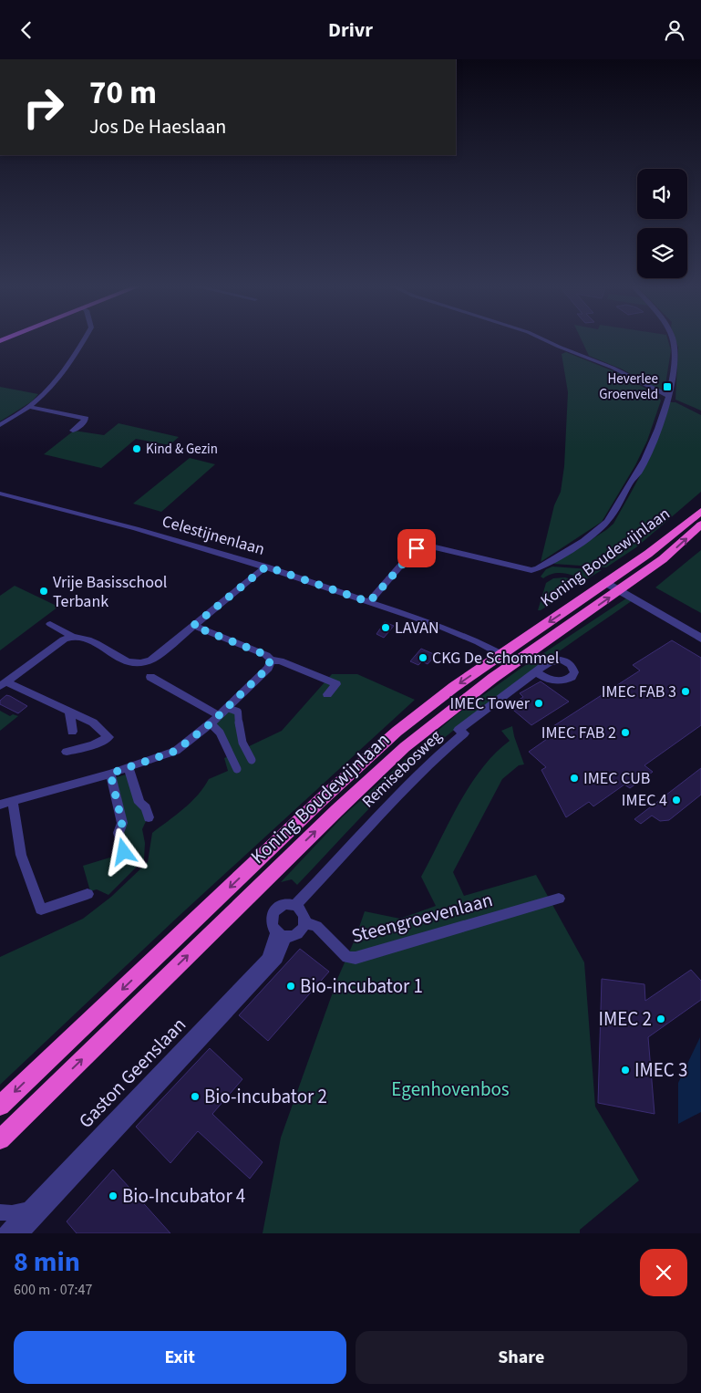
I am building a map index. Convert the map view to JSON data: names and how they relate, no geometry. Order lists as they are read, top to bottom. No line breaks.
{"streets":{"highway":["Koning Boudewijnlaan"],"street":["Celestijnenlaan","Remisebosweg","Steengroevenlaan","Gaston Geenslaan"]},"crossings":[["Celestijnenlaan","Koning Boudewijnlaan"],["Remisebosweg","Steengroevenlaan"],["Remisebosweg","Gaston Geenslaan"],["Steengroevenlaan","Gaston Geenslaan"]],"parks":["Egenhovenbos"],"places":{"transit":["Heverlee Groenveld"],"other":["Kind & Gezin","Vrije Basisschool Terbank","LAVAN","CKG De Schommel","IMEC FAB 3","IMEC Tower","IMEC FAB 2","IMEC CUB","IMEC 4","Bio-incubator 1","IMEC 2","IMEC 3","Bio-incubator 2","Bio-Incubator 4"]},"page":{"header":"Drivr","turn":["70 m","Jos De Haeslaan"],"heading":["8 min","600 m · 07:47"],"buttons":["Exit","Share"]}}
